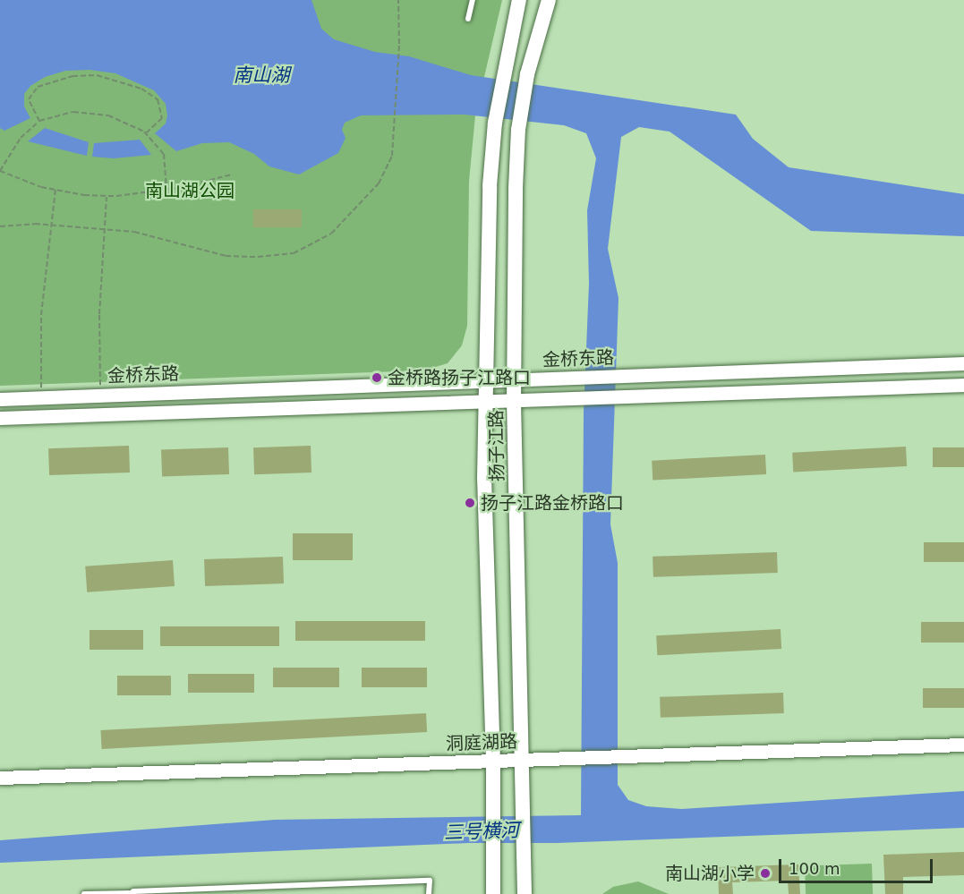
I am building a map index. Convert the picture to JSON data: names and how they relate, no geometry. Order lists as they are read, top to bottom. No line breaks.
{"streets":{"main road":["扬子江路"],"street":["金桥东路","洞庭湖路"]},"crossings":[["金桥东路","扬子江路"],["扬子江路","洞庭湖路"]],"water":["南山湖","三号横河"],"parks":["南山湖公园"],"places":["金桥路扬子江路口","扬子江路金桥路口","南山湖小学"],"scale_bar":"100 m"}
